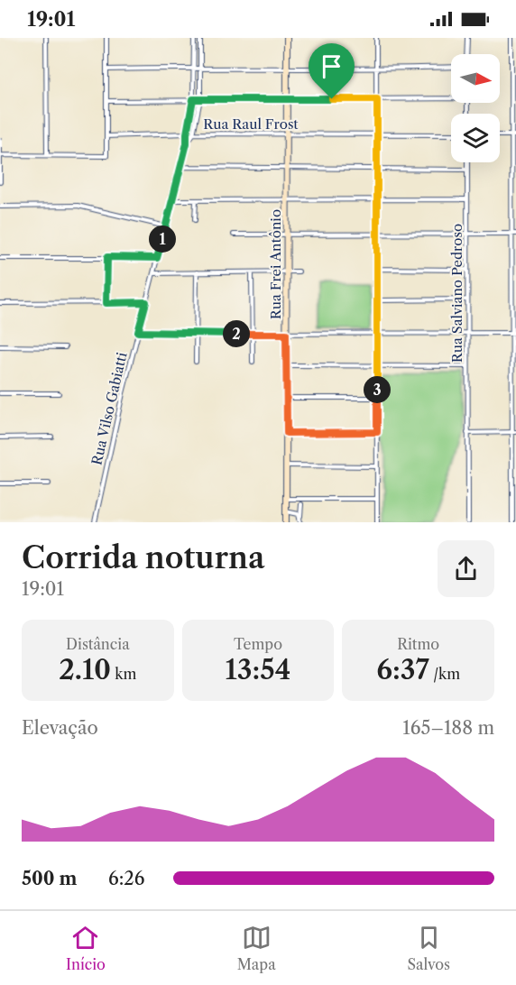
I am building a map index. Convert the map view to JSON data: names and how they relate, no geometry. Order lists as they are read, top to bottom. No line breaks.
{"streets":{"street":["Rua Raul Frost","Rua Frei Antônio","Rua Salviano Pedroso","Rua Vilso Gabiatti"]},"crossings":[["Rua Raul Frost","Rua Frei Antônio"],["Rua Raul Frost","Rua Vilso Gabiatti"]],"north":"right","page":{"status":"19:01","pins":["1","2","3"],"heading":["Corrida noturna","19:01"],"stats":[["Distância","2.10 km"],["Tempo","13:54"],["Ritmo","6:37 /km"]],"chart":["Elevação","165–188 m"],"list":[{"name":"500 m","note":"6:26"}],"tabs":["Início","Mapa","Salvos"]}}
